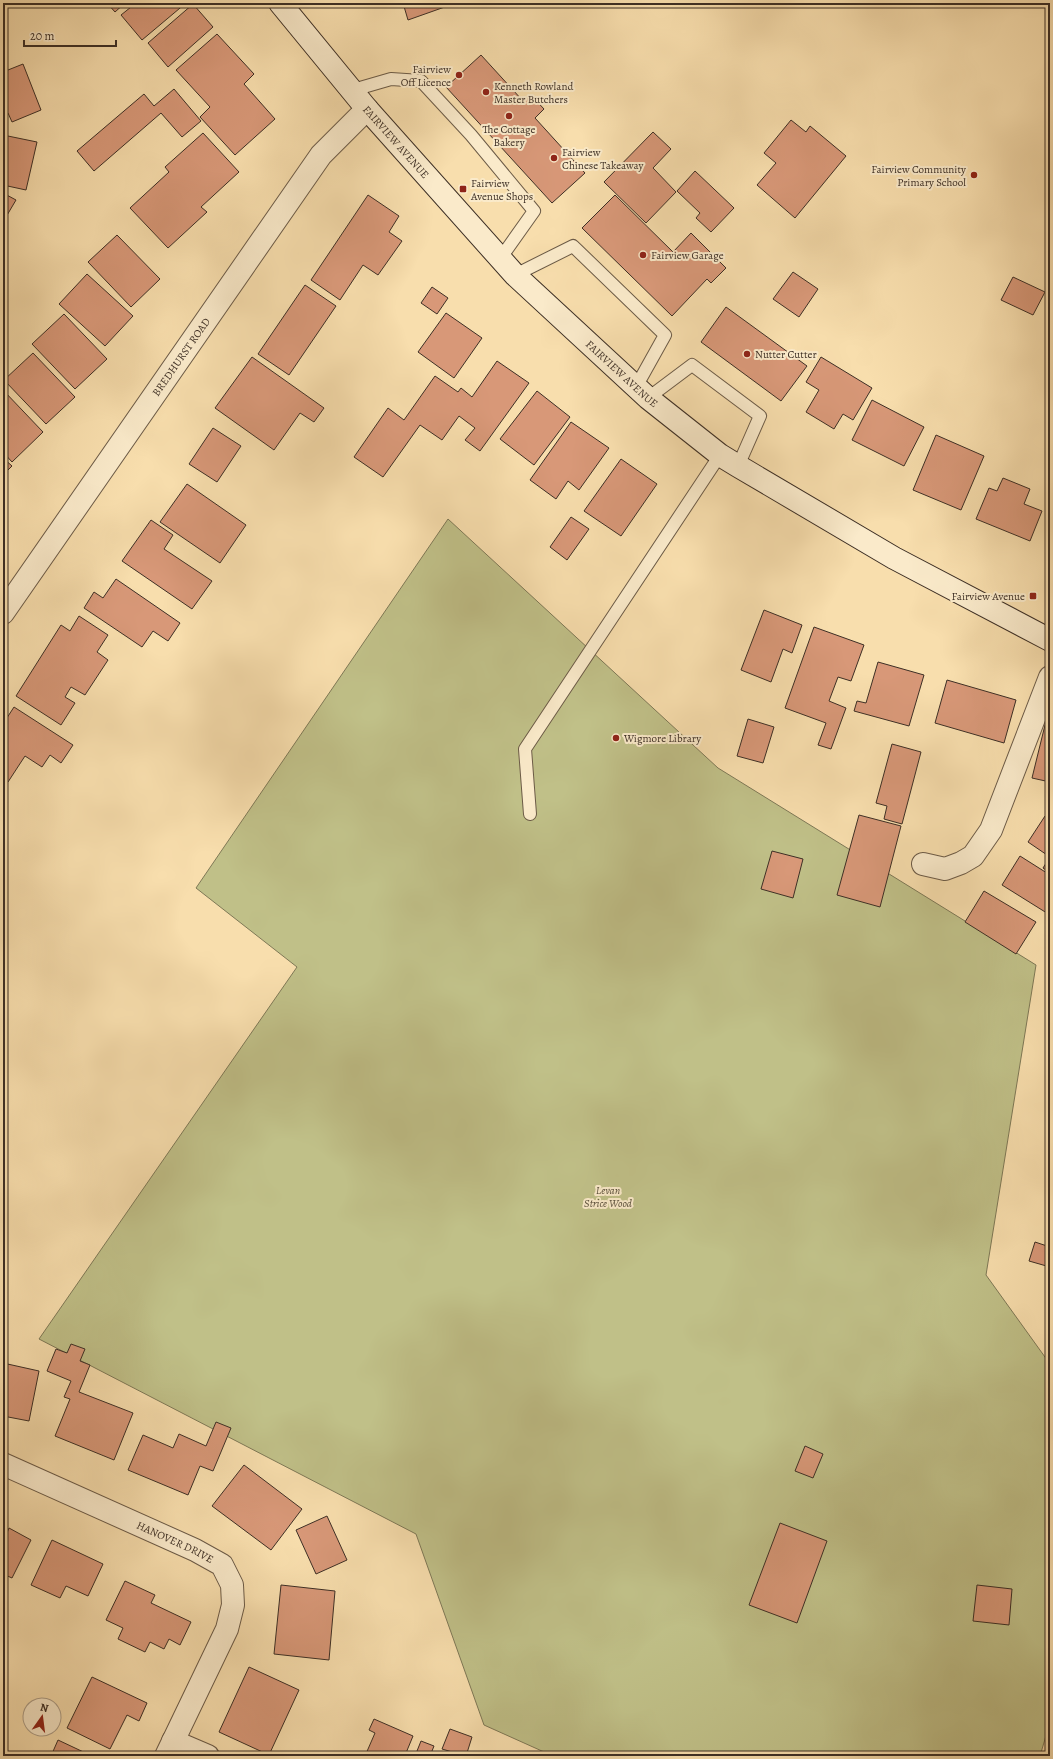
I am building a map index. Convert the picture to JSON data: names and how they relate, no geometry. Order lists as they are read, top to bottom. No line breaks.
{"streets":{"street":["FAIRVIEW AVENUE","BREDHURST ROAD","HANOVER DRIVE"]},"crossings":[["FAIRVIEW AVENUE","BREDHURST ROAD"]],"parks":["Levan Strice Wood"],"places":{"other":["Fairview Off Licence","Kenneth Rowland Master Butchers","The Cottage Bakery","Fairview Chinese Takeaway","Fairview Community Primary School","Fairview Garage","Nutter Cutter","Wigmore Library"],"transit":["Fairview Avenue Shops","Fairview Avenue"]},"scale_bar":"20 m","north":"top"}
